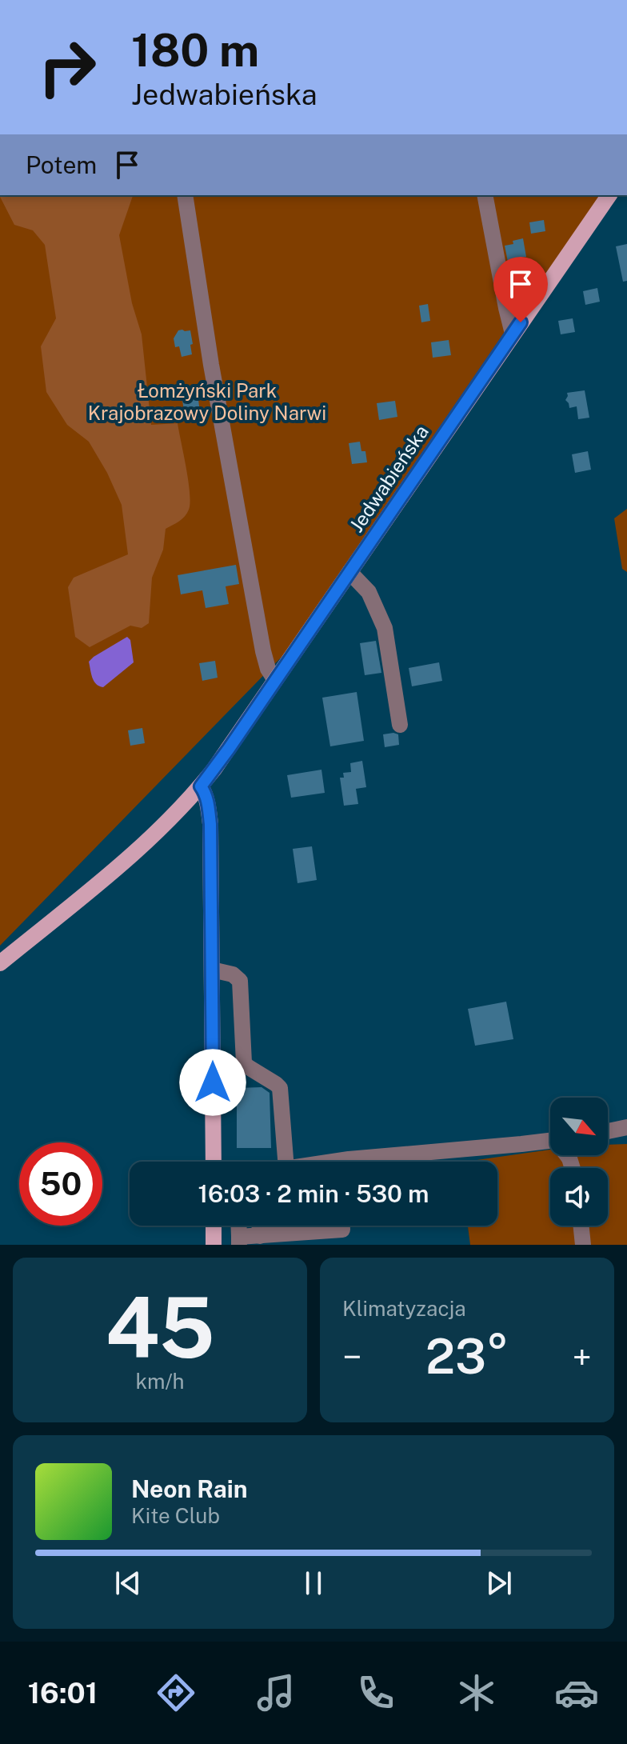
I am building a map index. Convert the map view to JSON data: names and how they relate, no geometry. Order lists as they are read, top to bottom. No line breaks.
{"streets":{"main road":["Jedwabieńska"]},"parks":["Łomżyński Park Krajobrazowy Doliny Narwi"],"north":"bottom right","page":{"turn":["180 m","Jedwabieńska"],"then":"Potem","limit":"50","trip":"16:03 · 2 min · 530 m","tile":[["45","km/h"],"Klimatyzacja"],"heat":["−","23°","+"],"song":["Neon Rain","Kite Club"],"tabs":"16:01"}}
